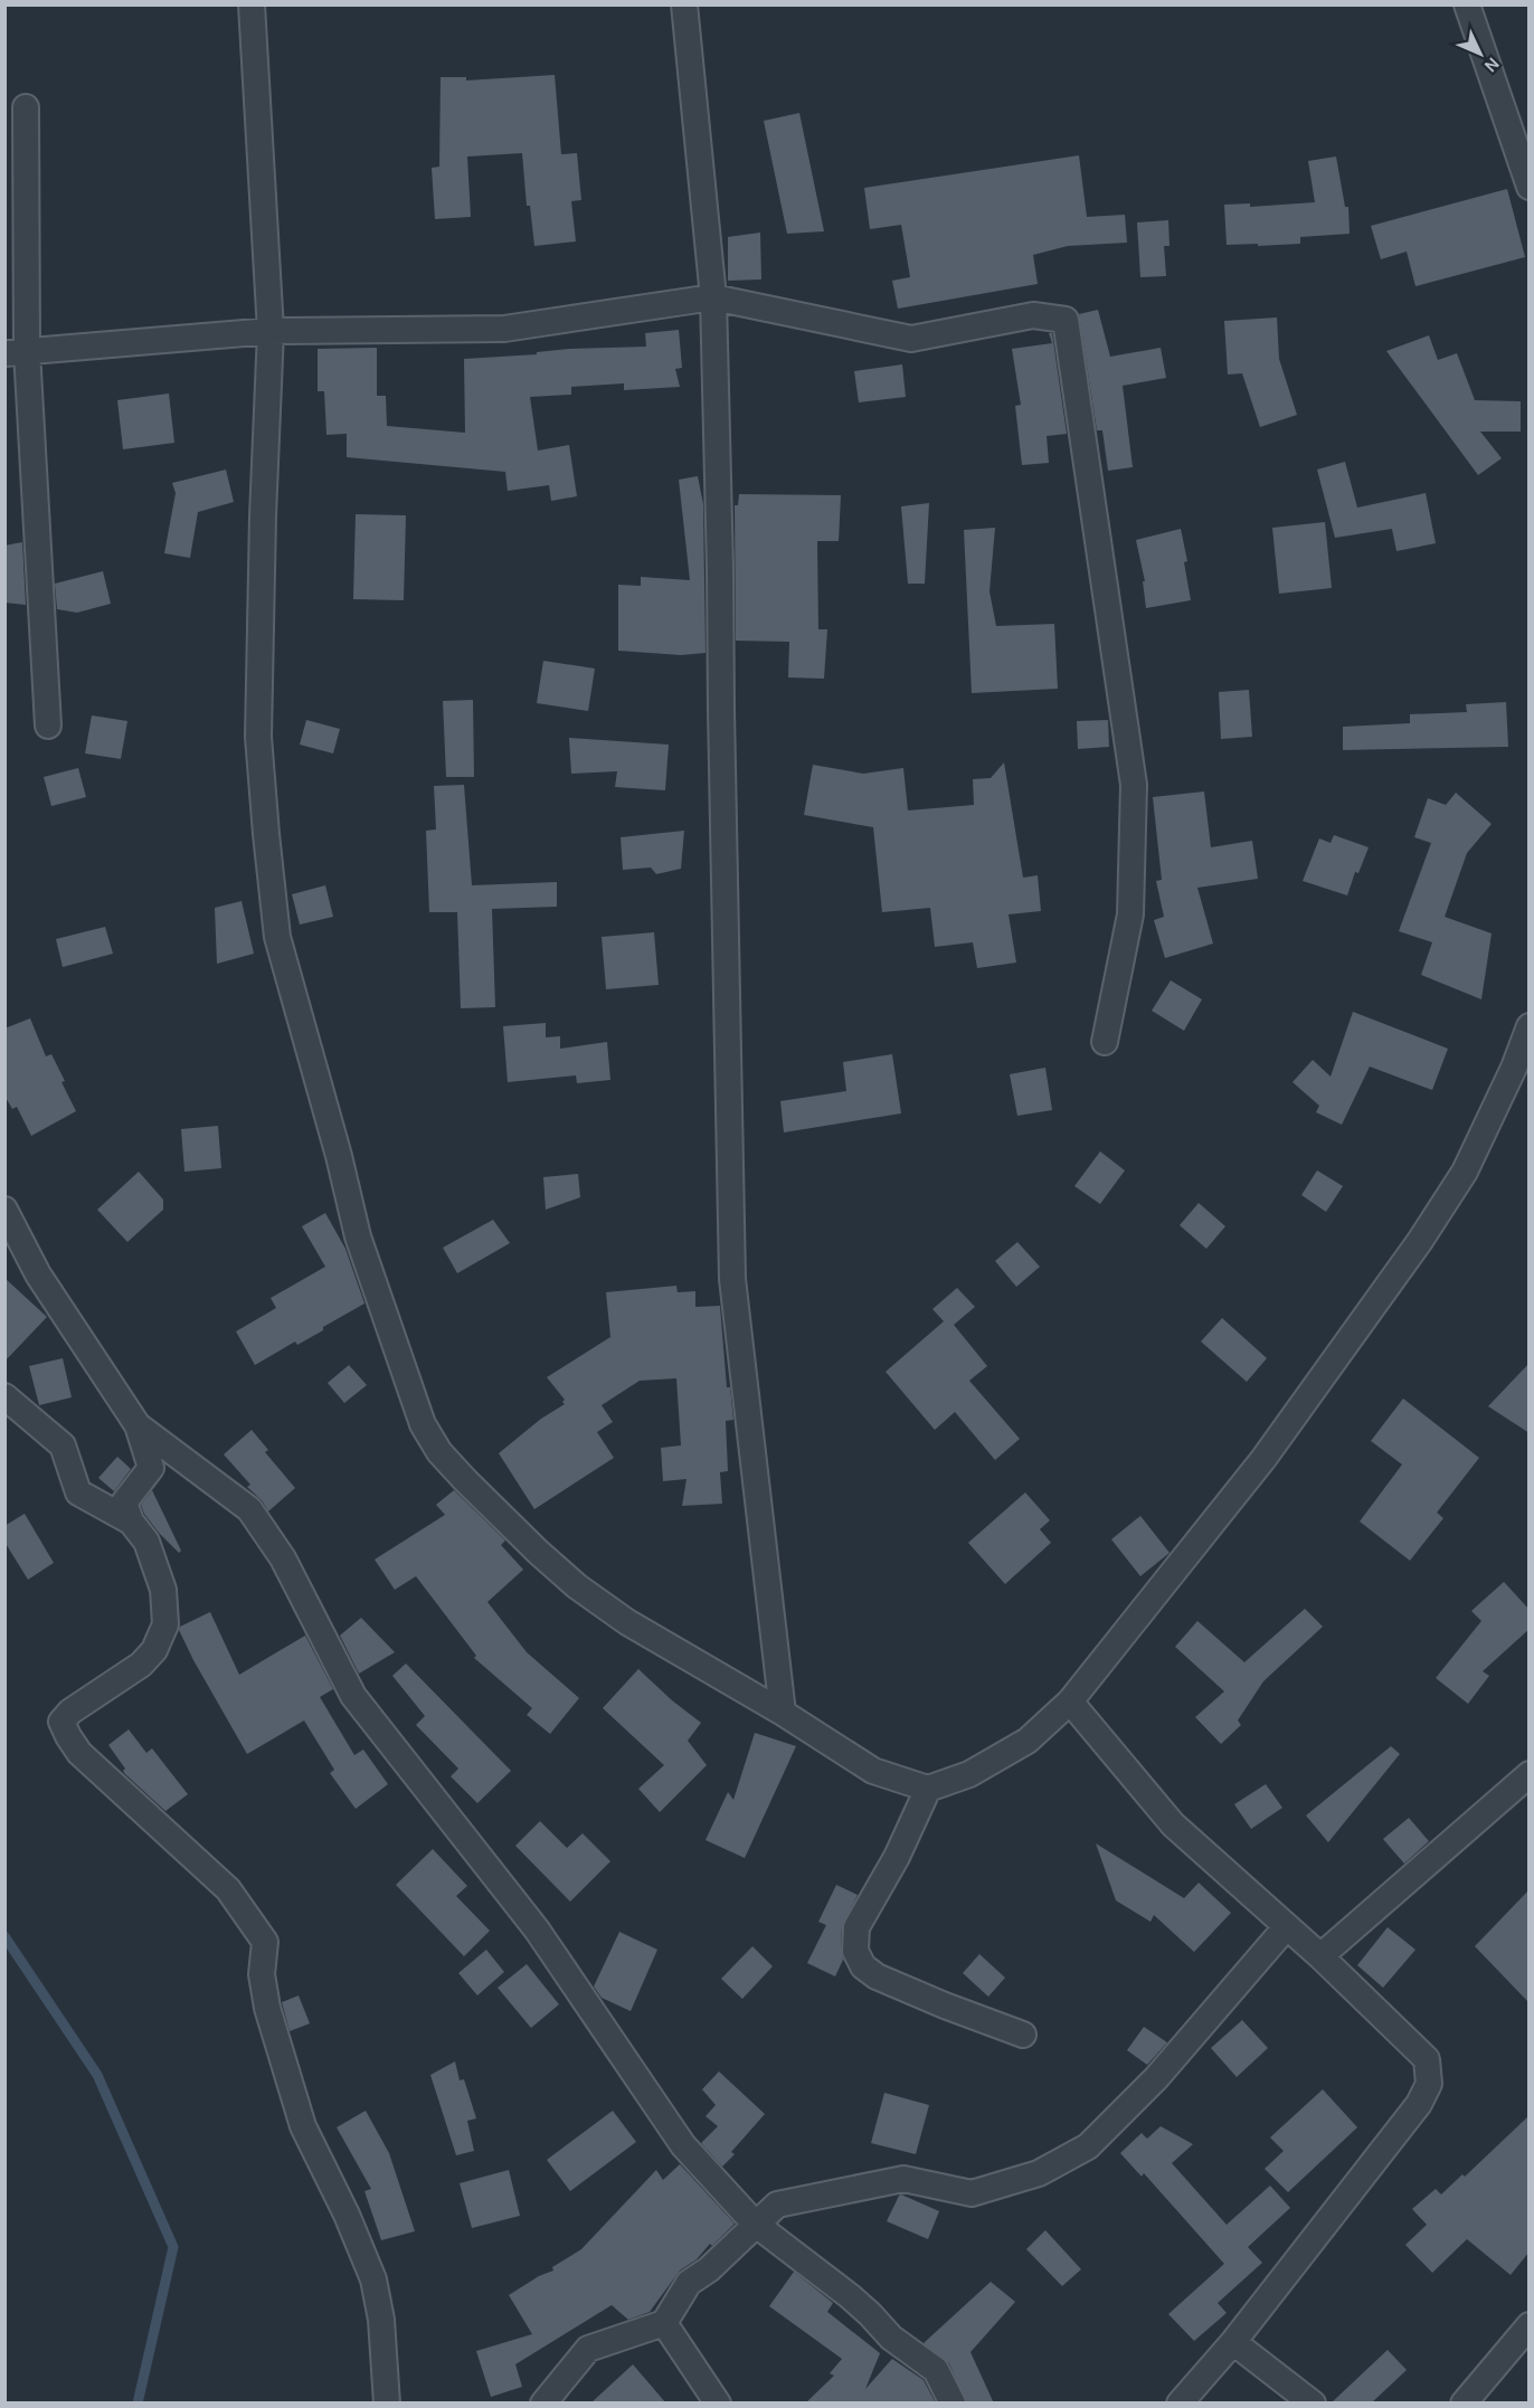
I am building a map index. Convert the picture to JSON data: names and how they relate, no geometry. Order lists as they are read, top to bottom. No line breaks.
{"north":"bottom right"}
